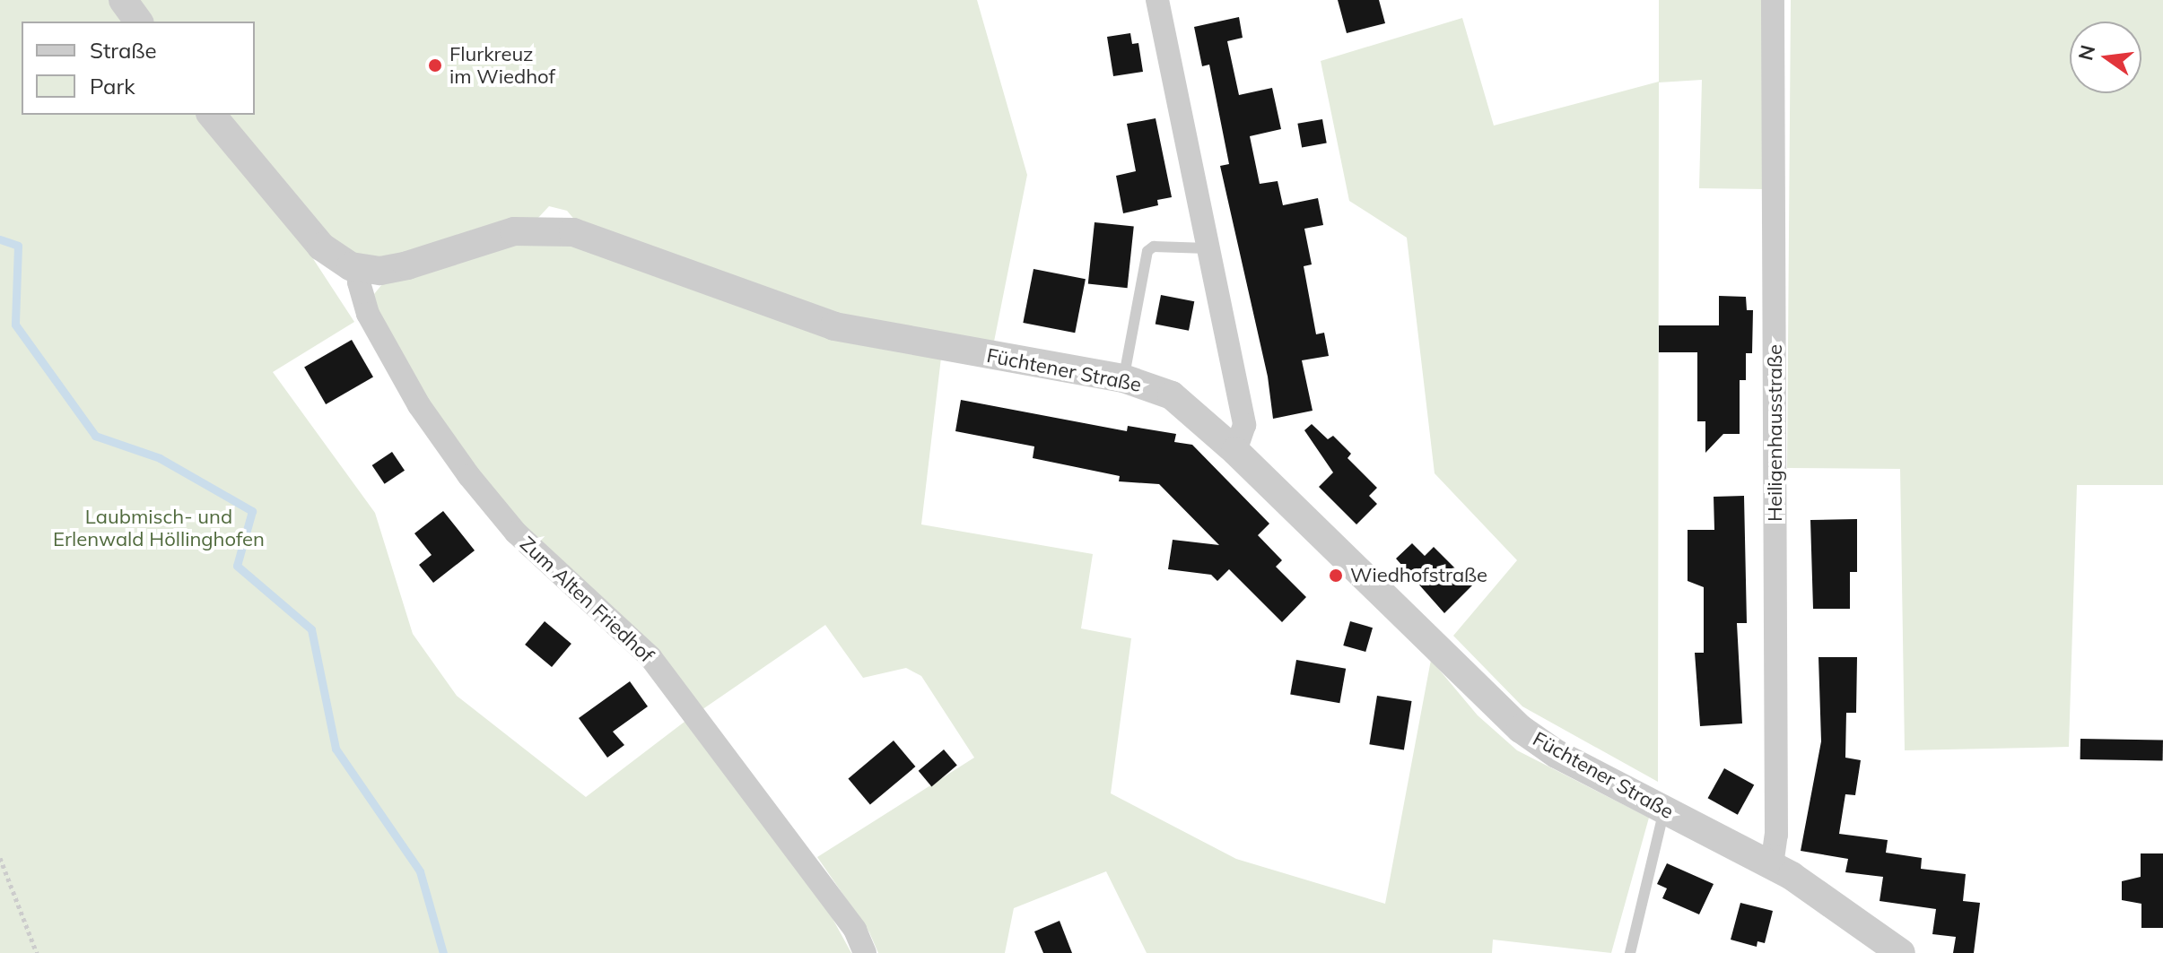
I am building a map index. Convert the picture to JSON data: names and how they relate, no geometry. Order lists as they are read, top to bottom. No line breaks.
{"streets":{"street":["Füchtener Straße","Heiligenhausstraße","Zum Alten Friedhof"]},"crossings":[["Füchtener Straße","Heiligenhausstraße"],["Füchtener Straße","Zum Alten Friedhof"]],"parks":["Laubmisch- und Erlenwald Höllinghofen"],"places":["Flurkreuz im Wiedhof","Wiedhofstraße"],"legend":["Straße","Park"],"north":"left"}
